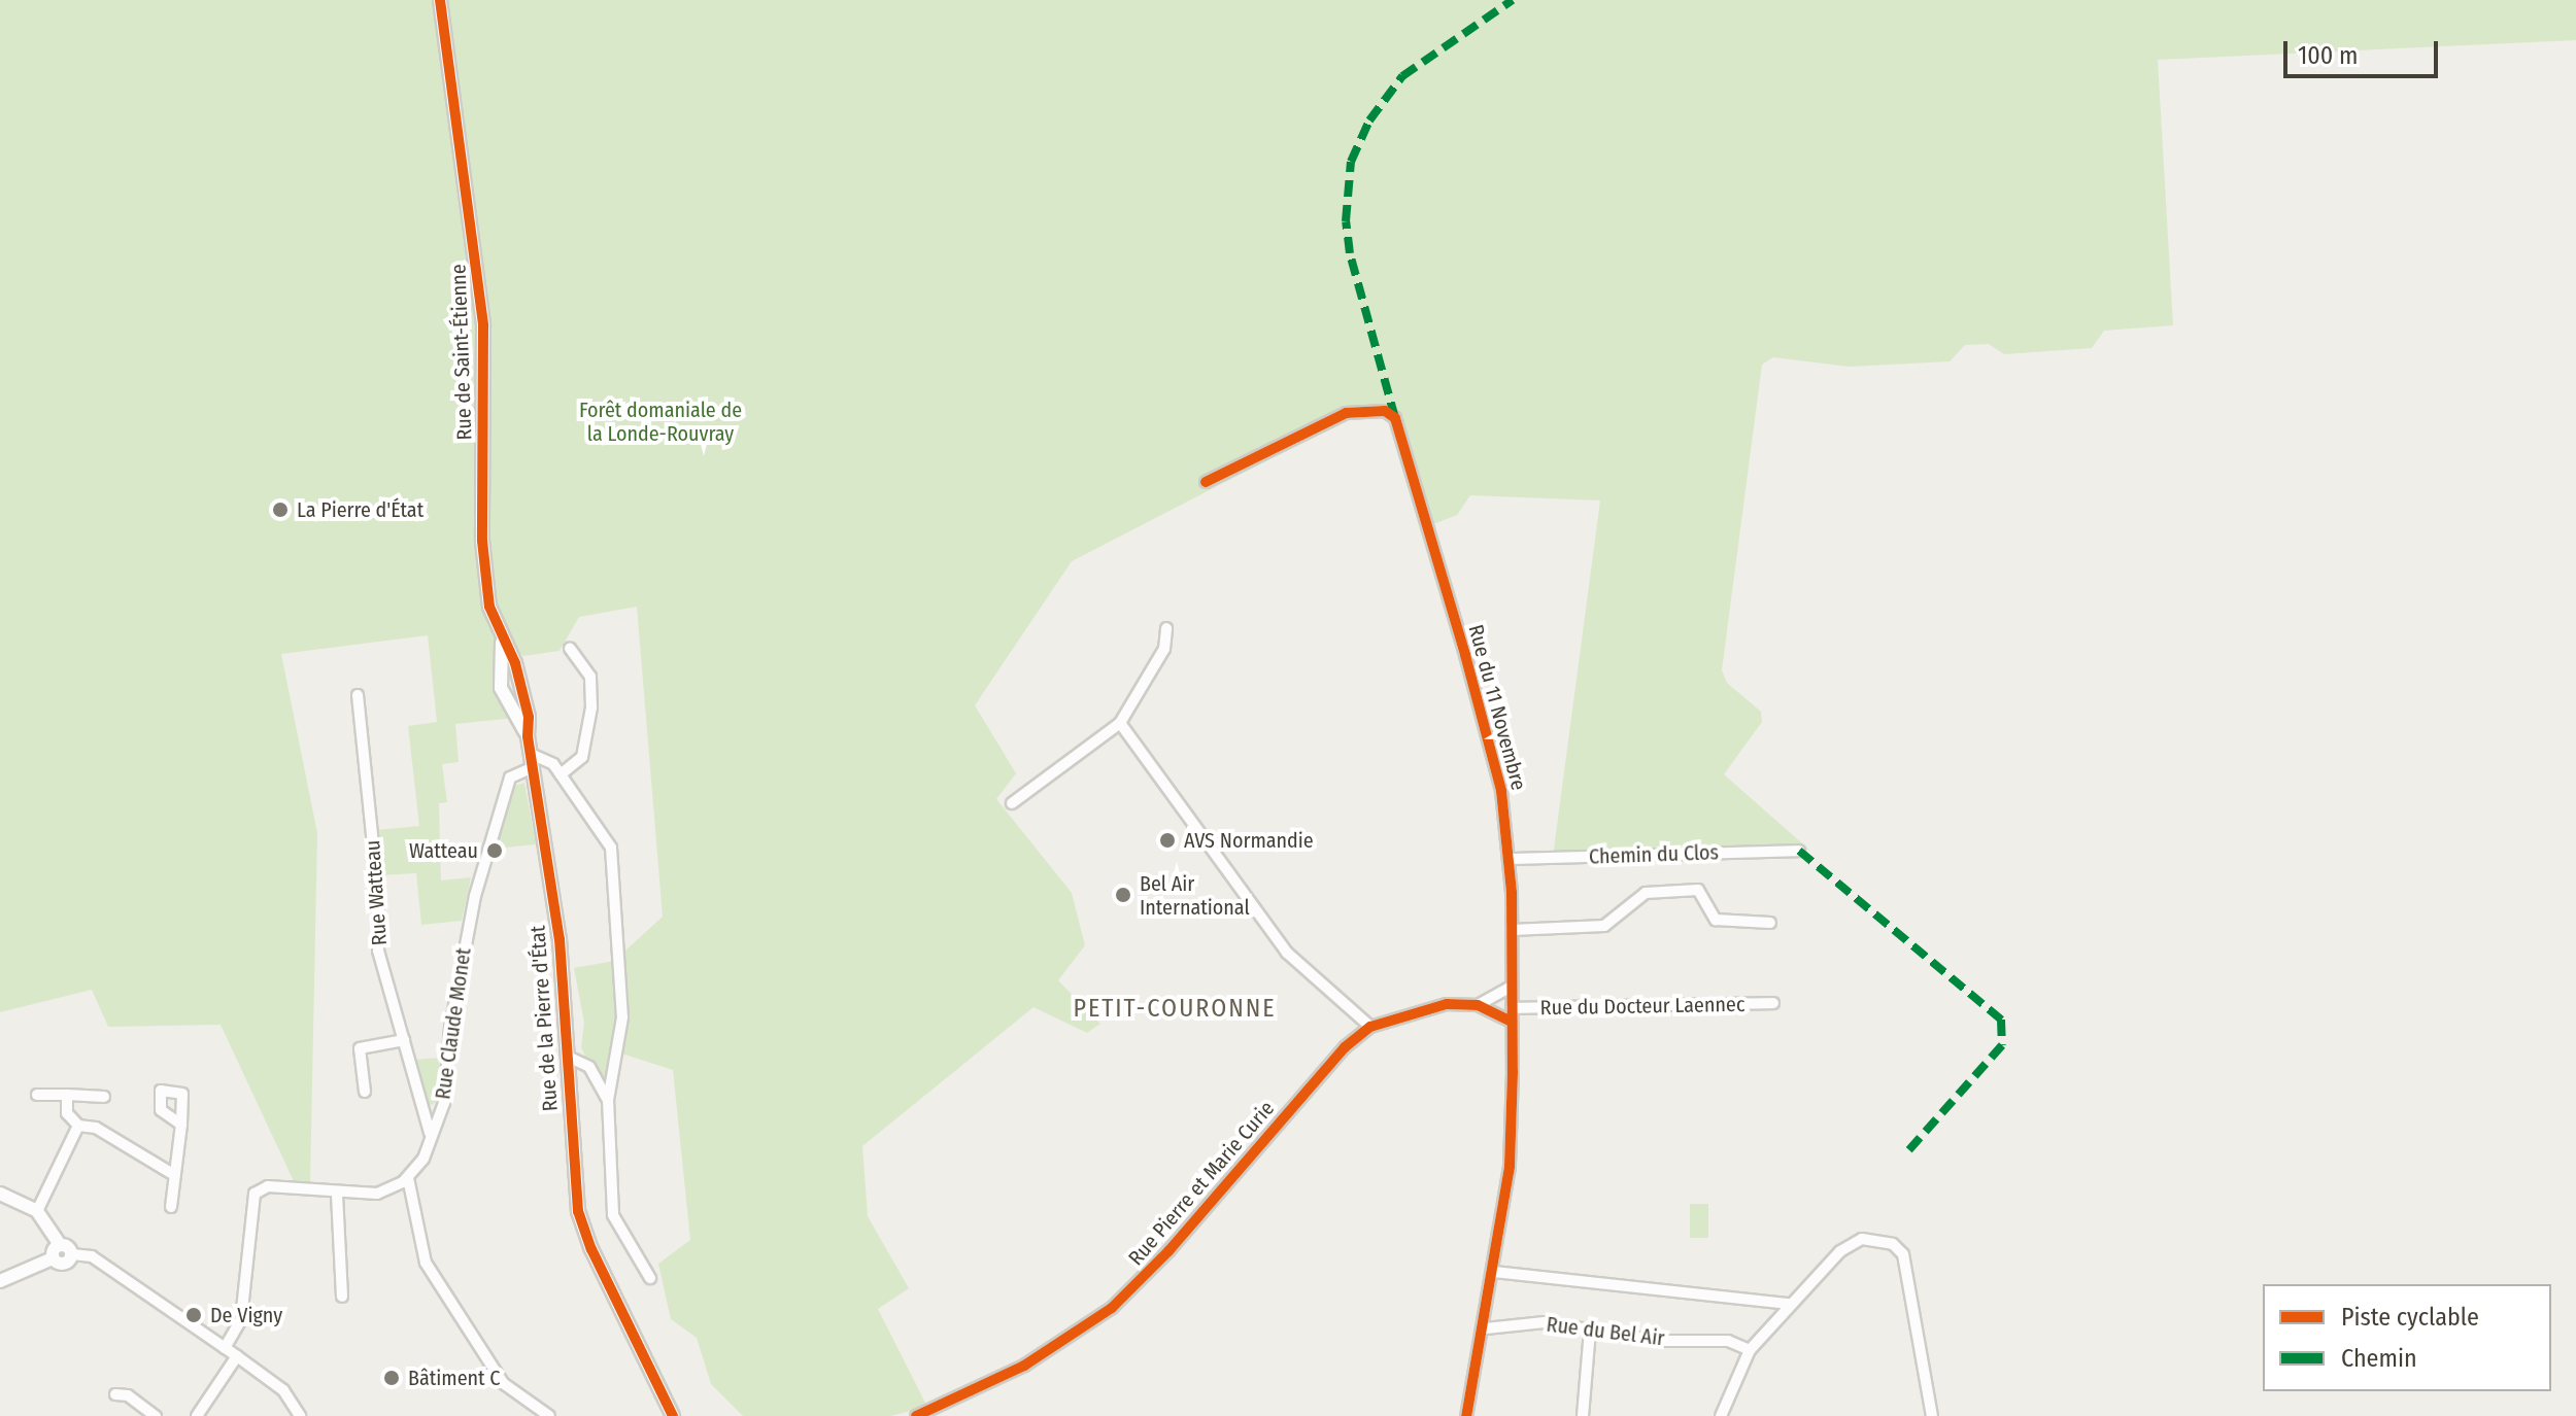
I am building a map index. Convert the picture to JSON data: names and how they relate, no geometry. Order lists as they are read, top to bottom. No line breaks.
{"streets":{"street":["Rue de Saint-Étienne","Rue du 11 Novembre","Chemin du Clos","Rue Watteau","Rue du Docteur Laennec","Rue de la Pierre d'État","Rue Claude Monet","Rue Pierre et Marie Curie","Rue du Bel Air"]},"crossings":[["Rue de Saint-Étienne","Rue de la Pierre d'État"],["Rue du 11 Novembre","Chemin du Clos"],["Rue du 11 Novembre","Rue du Docteur Laennec"],["Rue du 11 Novembre","Rue Pierre et Marie Curie"],["Rue du 11 Novembre","Rue du Bel Air"],["Rue Watteau","Rue Claude Monet"],["Rue de la Pierre d'État","Rue Claude Monet"]],"districts":["PETIT-COURONNE"],"parks":["Forêt domaniale de la Londe-Rouvray"],"places":["La Pierre d'État","AVS Normandie","Watteau","Bel Air International","De Vigny","Bâtiment C"],"legend":["Piste cyclable","Chemin"],"scale_bar":"100 m"}
